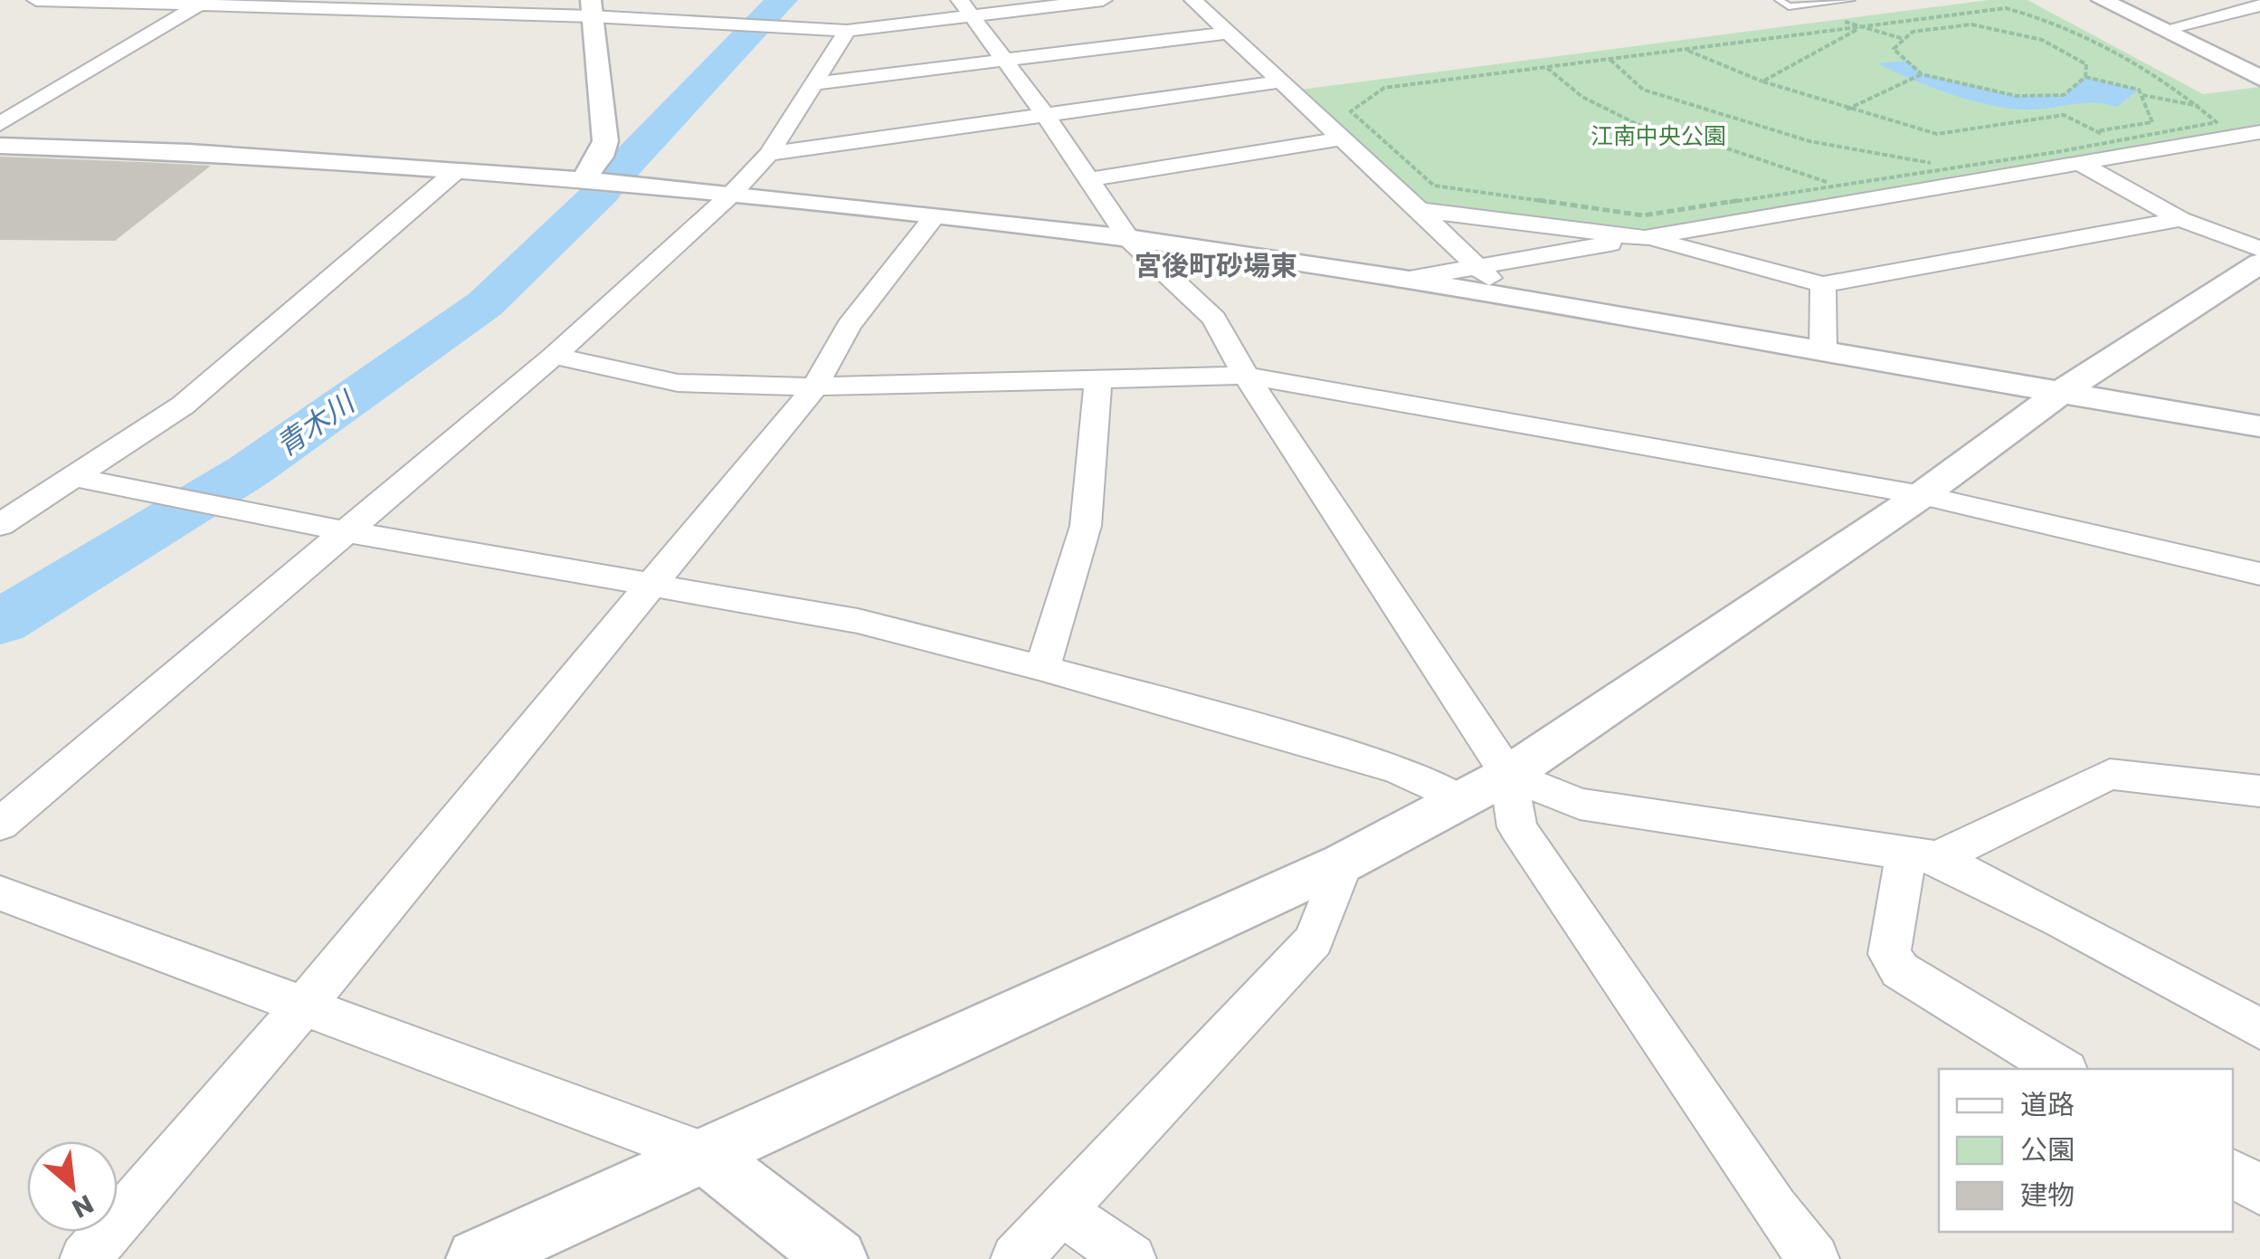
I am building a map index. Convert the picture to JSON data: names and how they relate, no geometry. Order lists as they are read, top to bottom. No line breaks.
{"districts":["宮後町砂場東"],"water":["青木川"],"parks":["江南中央公園"],"legend":["道路","公園","建物"],"north":"bottom right"}
